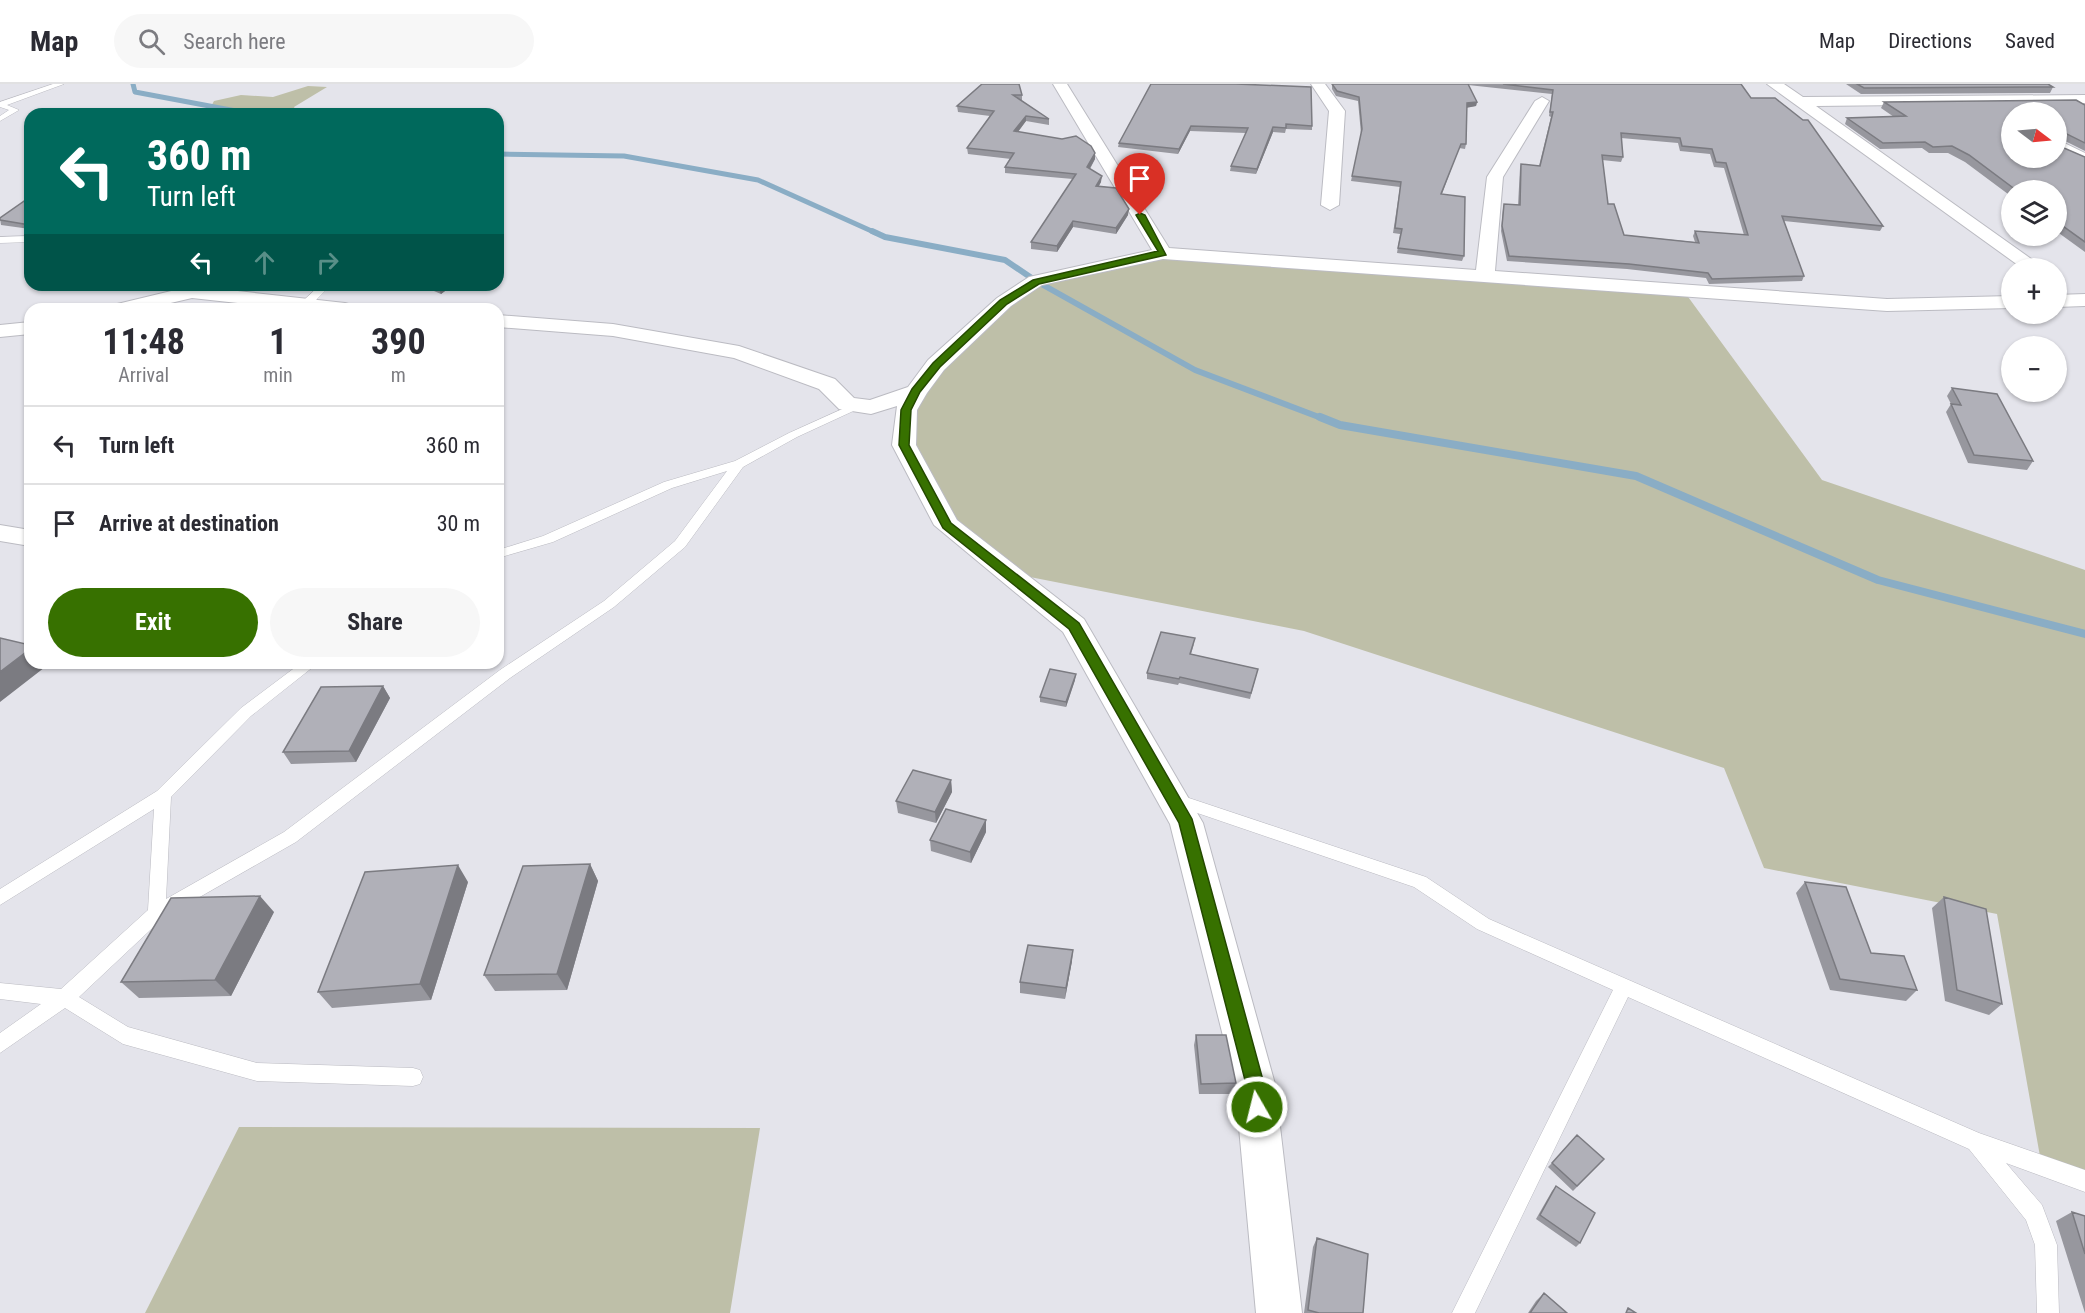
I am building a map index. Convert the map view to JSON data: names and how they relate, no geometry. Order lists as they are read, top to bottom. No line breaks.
{"north":"right","page":{"header":"Map","search":"Search here","nav":["Map","Directions","Saved"],"map_buttons":["+","−"],"turn":["360 m","Turn left"],"eta":["11:48","Arrival","1","min","390","m"],"list":[{"name":"Turn left","value":"360 m"},{"name":"Arrive at destination","value":"30 m"}],"buttons":["Exit","Share"]}}
